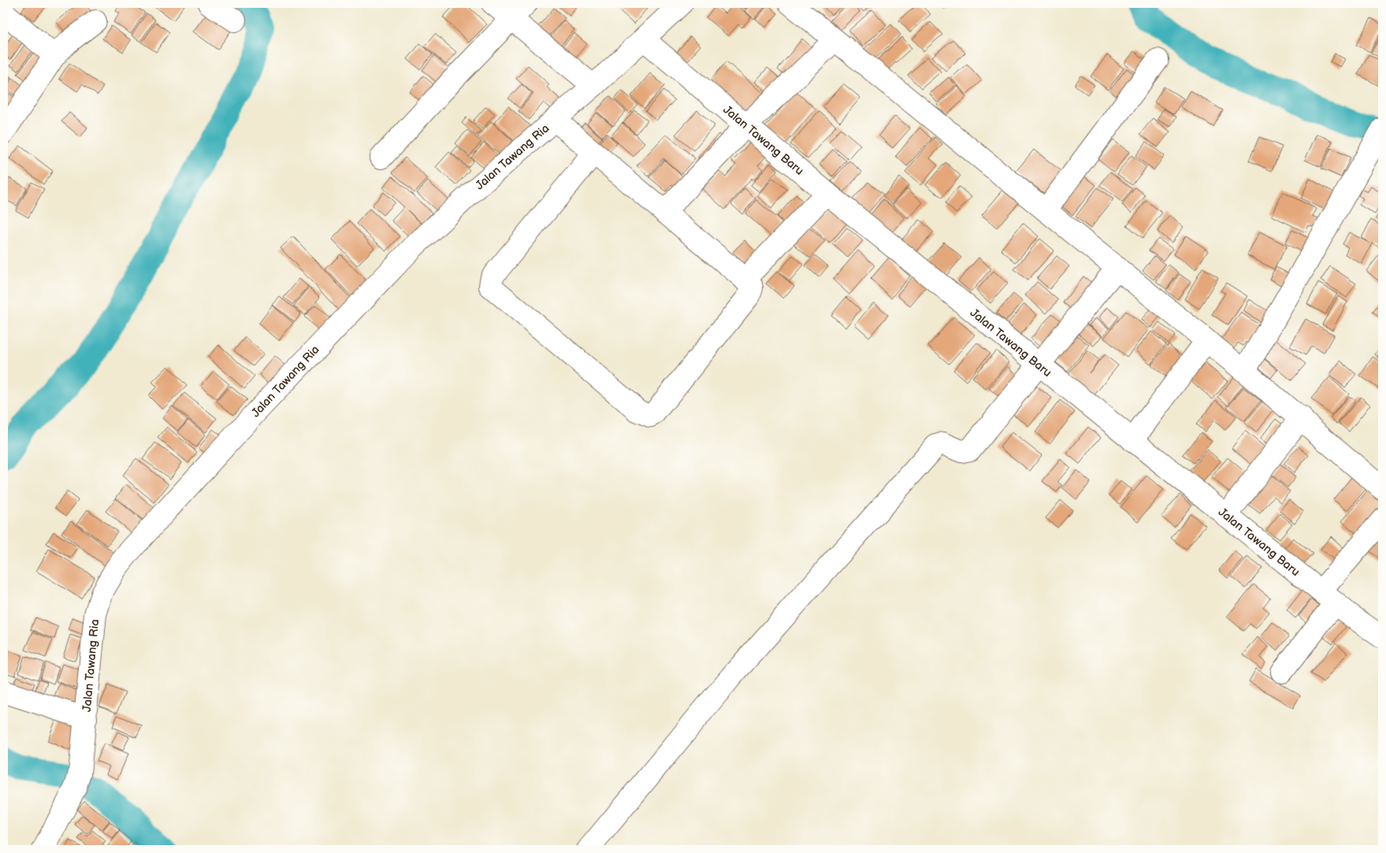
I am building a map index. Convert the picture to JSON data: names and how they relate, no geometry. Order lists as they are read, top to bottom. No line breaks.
{"streets":{"street":["Jalan Tawang Baru","Jalan Tawang Ria"]},"crossings":[["Jalan Tawang Baru","Jalan Tawang Ria"]]}
